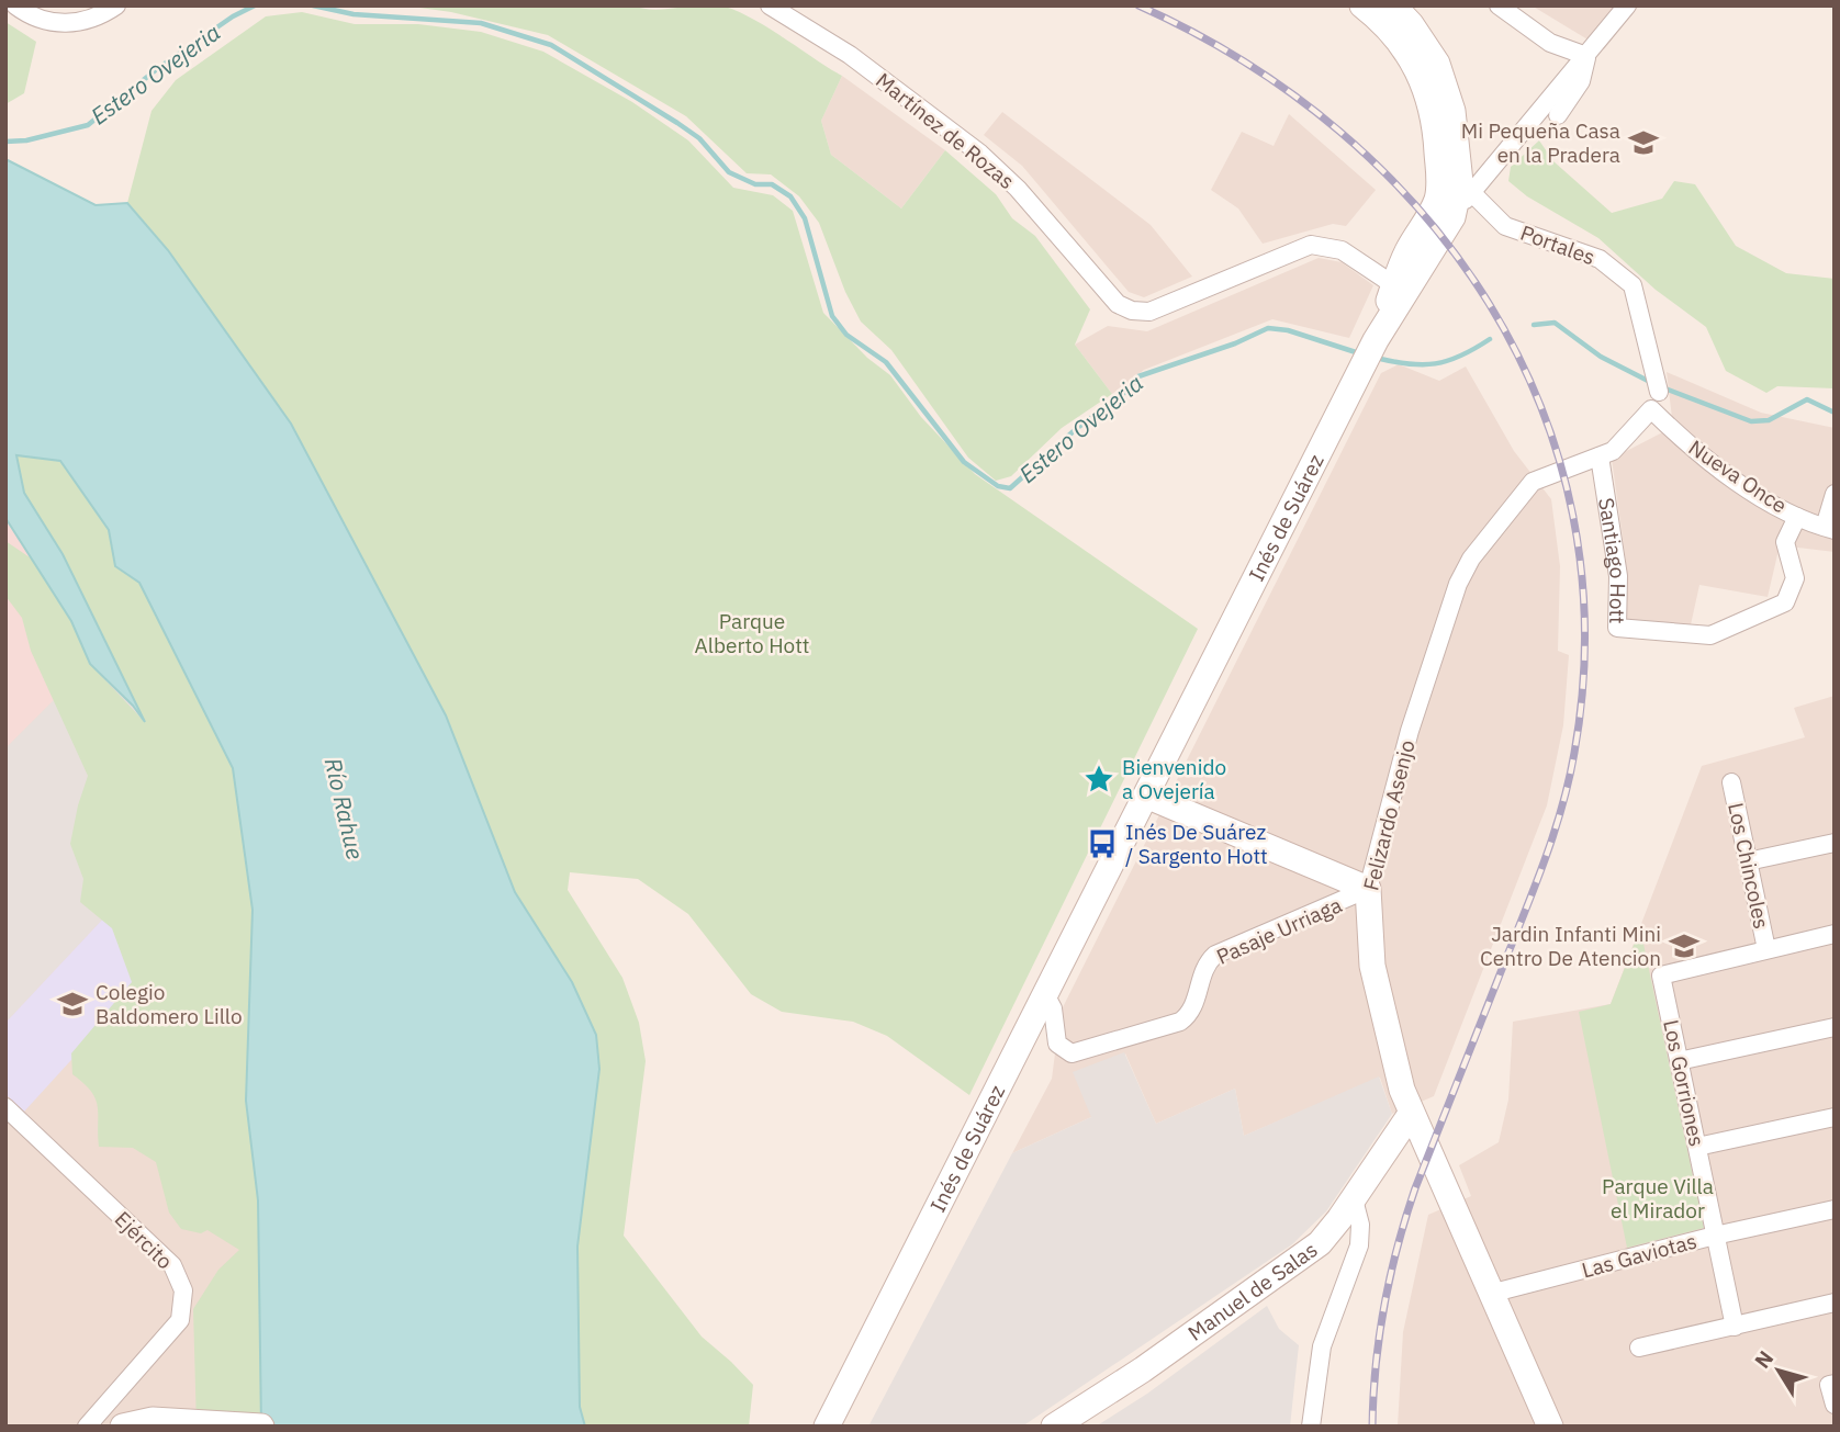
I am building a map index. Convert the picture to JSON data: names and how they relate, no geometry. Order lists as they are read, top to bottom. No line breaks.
{"streets":{"main road":["Inés de Suárez","Felizardo Asenjo","Manuel de Salas"],"street":["Martínez de Rozas","Portales","Nueva Once","Santiago Hott","Los Chincoles","Pasaje Urriaga","Los Gorriones","Ejército","Las Gaviotas"]},"crossings":[["Martínez de Rozas","Inés de Suárez"],["Nueva Once","Santiago Hott"],["Nueva Once","Felizardo Asenjo"],["Inés de Suárez","Pasaje Urriaga"],["Santiago Hott","Felizardo Asenjo"],["Felizardo Asenjo","Pasaje Urriaga"],["Felizardo Asenjo","Las Gaviotas"],["Felizardo Asenjo","Manuel de Salas"],["Los Chincoles","Los Gorriones"],["Los Gorriones","Las Gaviotas"]],"water":["Estero Ovejeria","Río Rahue"],"parks":["Parque Alberto Hott","Parque Villa el Mirador"],"places":{"school or university":["Mi Pequeña Casa en la Pradera","Jardin Infanti Mini Centro De Atencion","Colegio Baldomero Lillo"],"place":["Bienvenido a Ovejería"],"bus stop":["Inés De Suárez / Sargento Hott"]},"north":"top left"}
